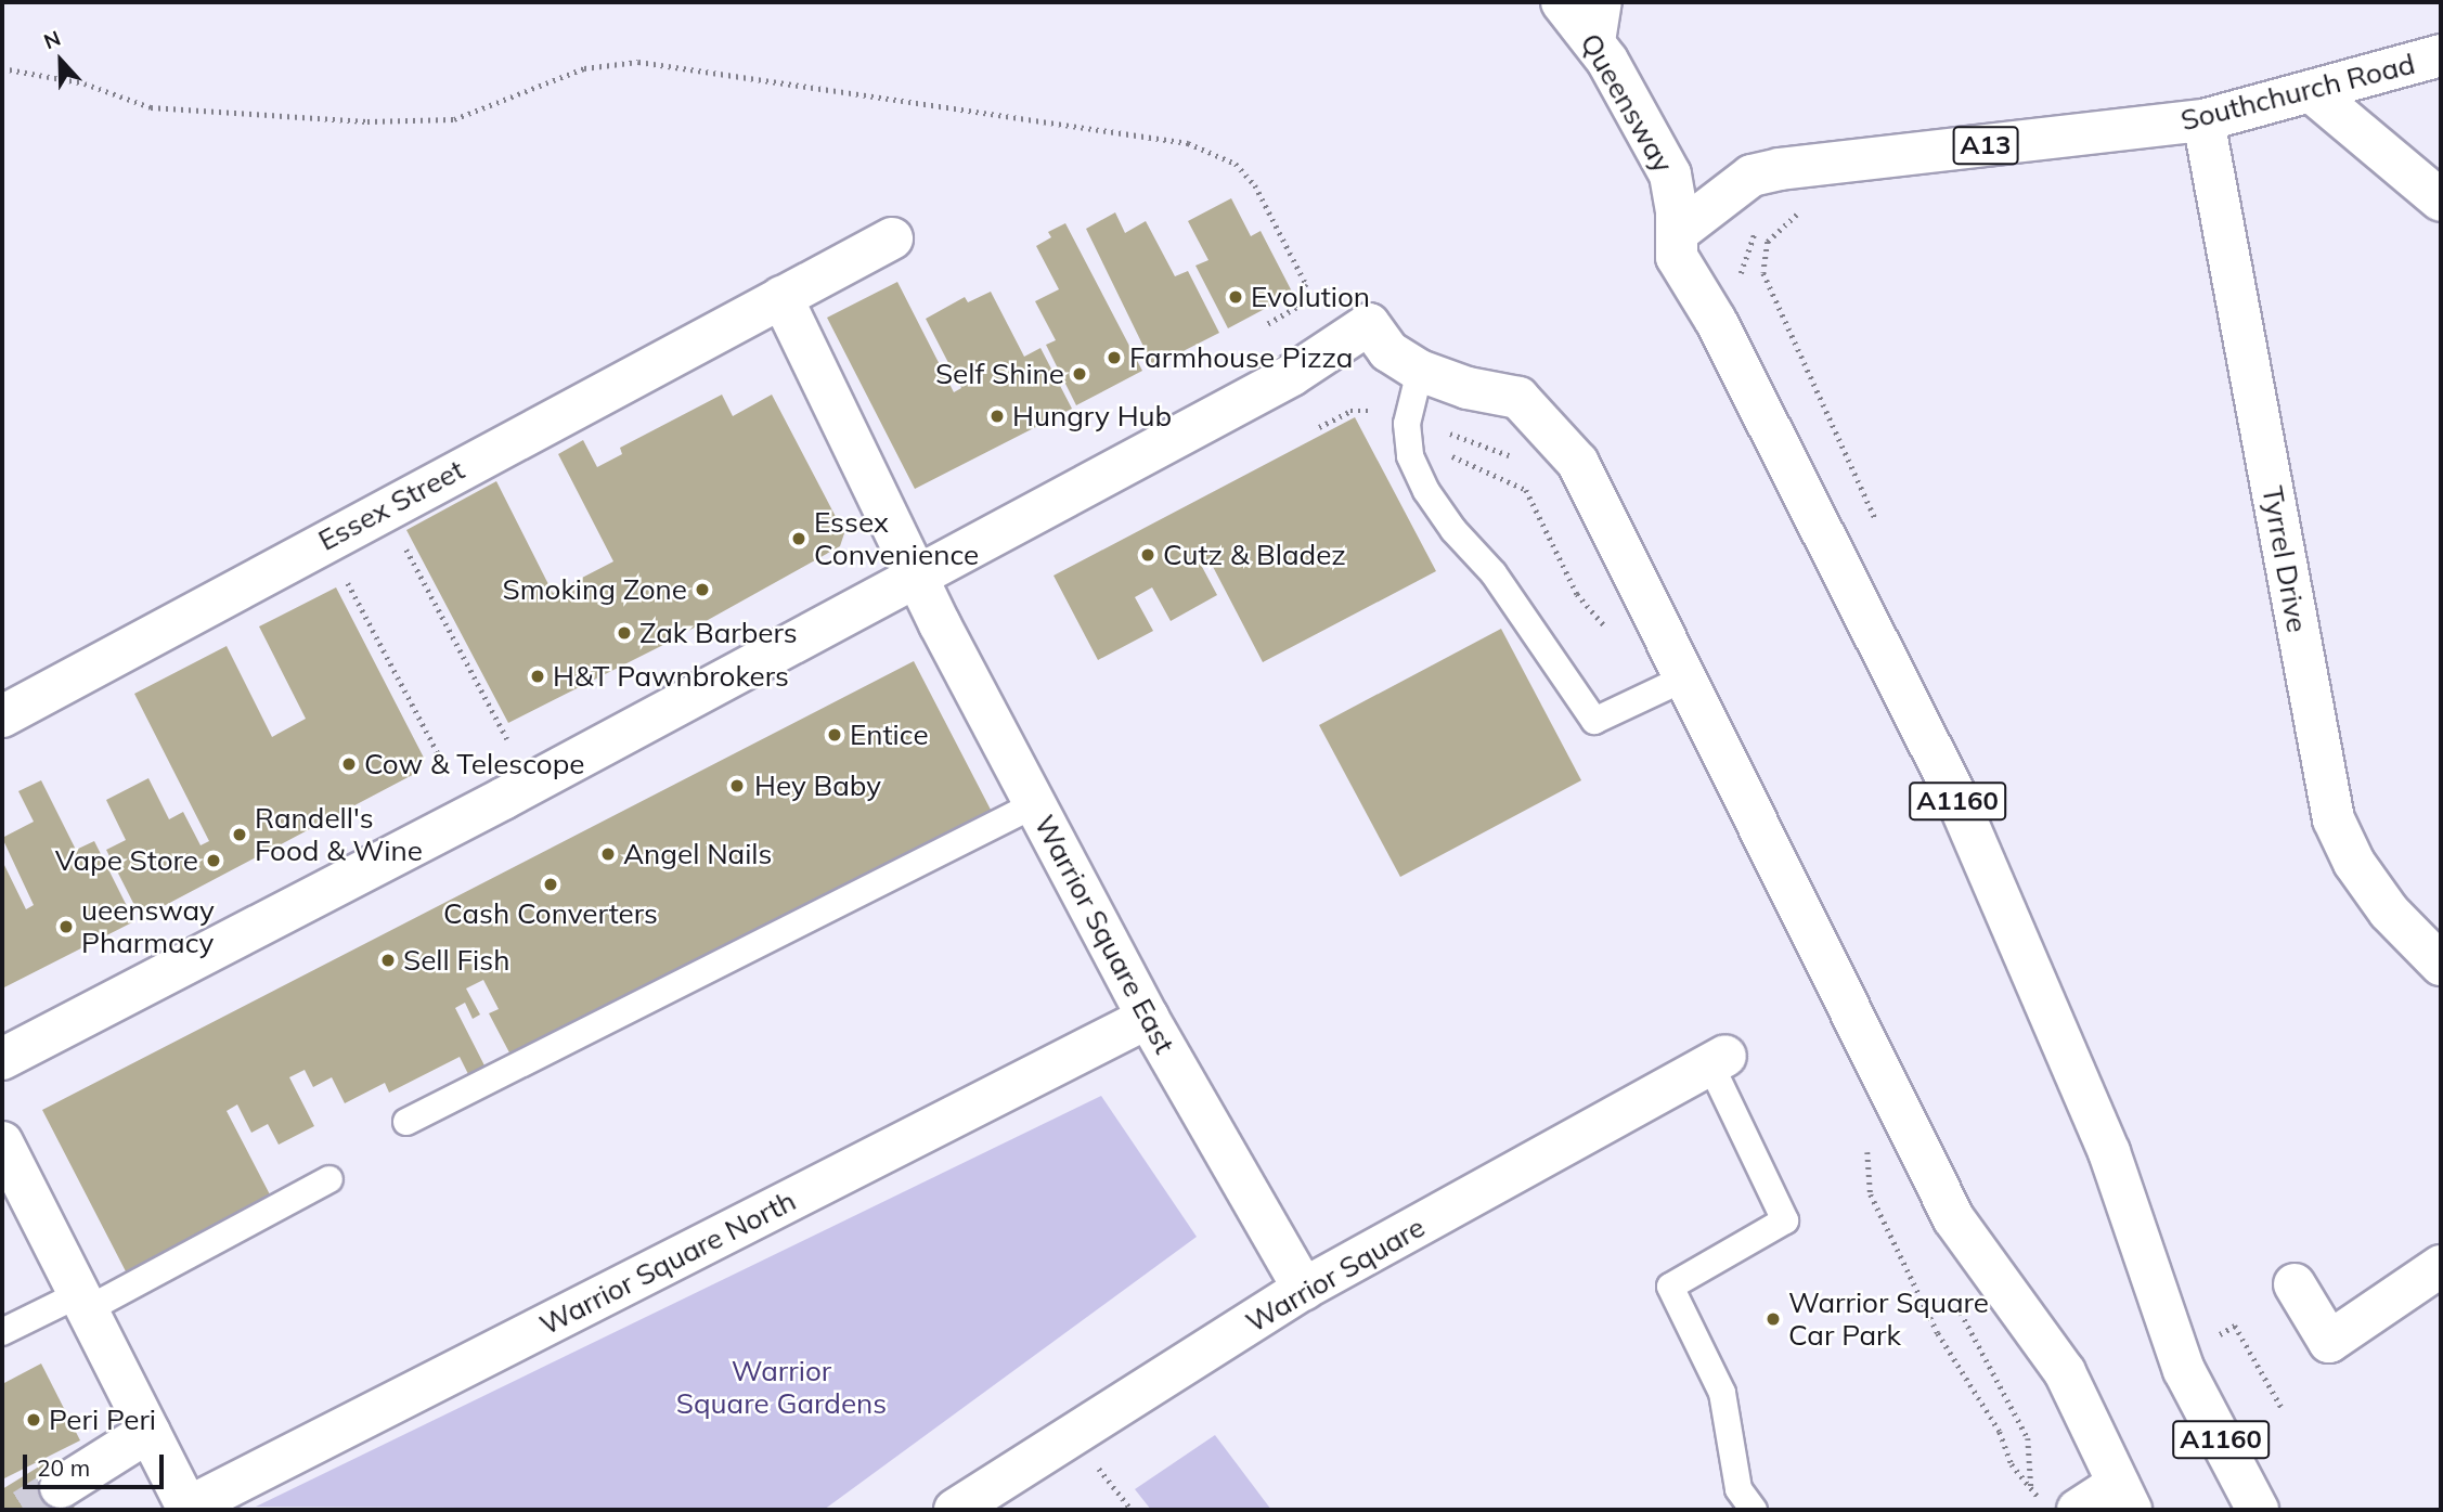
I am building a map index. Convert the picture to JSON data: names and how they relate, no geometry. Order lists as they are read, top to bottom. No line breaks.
{"streets":{"street":["Southchurch Road","Queensway","A13","Essex Street","Tyrrel Drive","A1160","Warrior Square East","Warrior Square North","Warrior Square"]},"crossings":[["Southchurch Road","Queensway"],["Southchurch Road","Tyrrel Drive"],["Southchurch Road","A1160"],["Queensway","A1160"],["Warrior Square East","Warrior Square North"],["Warrior Square East","Warrior Square"]],"parks":["Warrior Square Gardens"],"places":["Evolution","Farmhouse Pizza","Self Shine","Hungry Hub","Essex Convenience","Cutz & Bladez","Smoking Zone","Zak Barbers","H&T Pawnbrokers","Entice","Cow & Telescope","Hey Baby","Randell's Food & Wine","Angel Nails","Vape Store","Cash Converters","ueensway Pharmacy","Sell Fish","Warrior Square Car Park","Peri Peri"],"scale_bar":"20 m","north":"top"}
